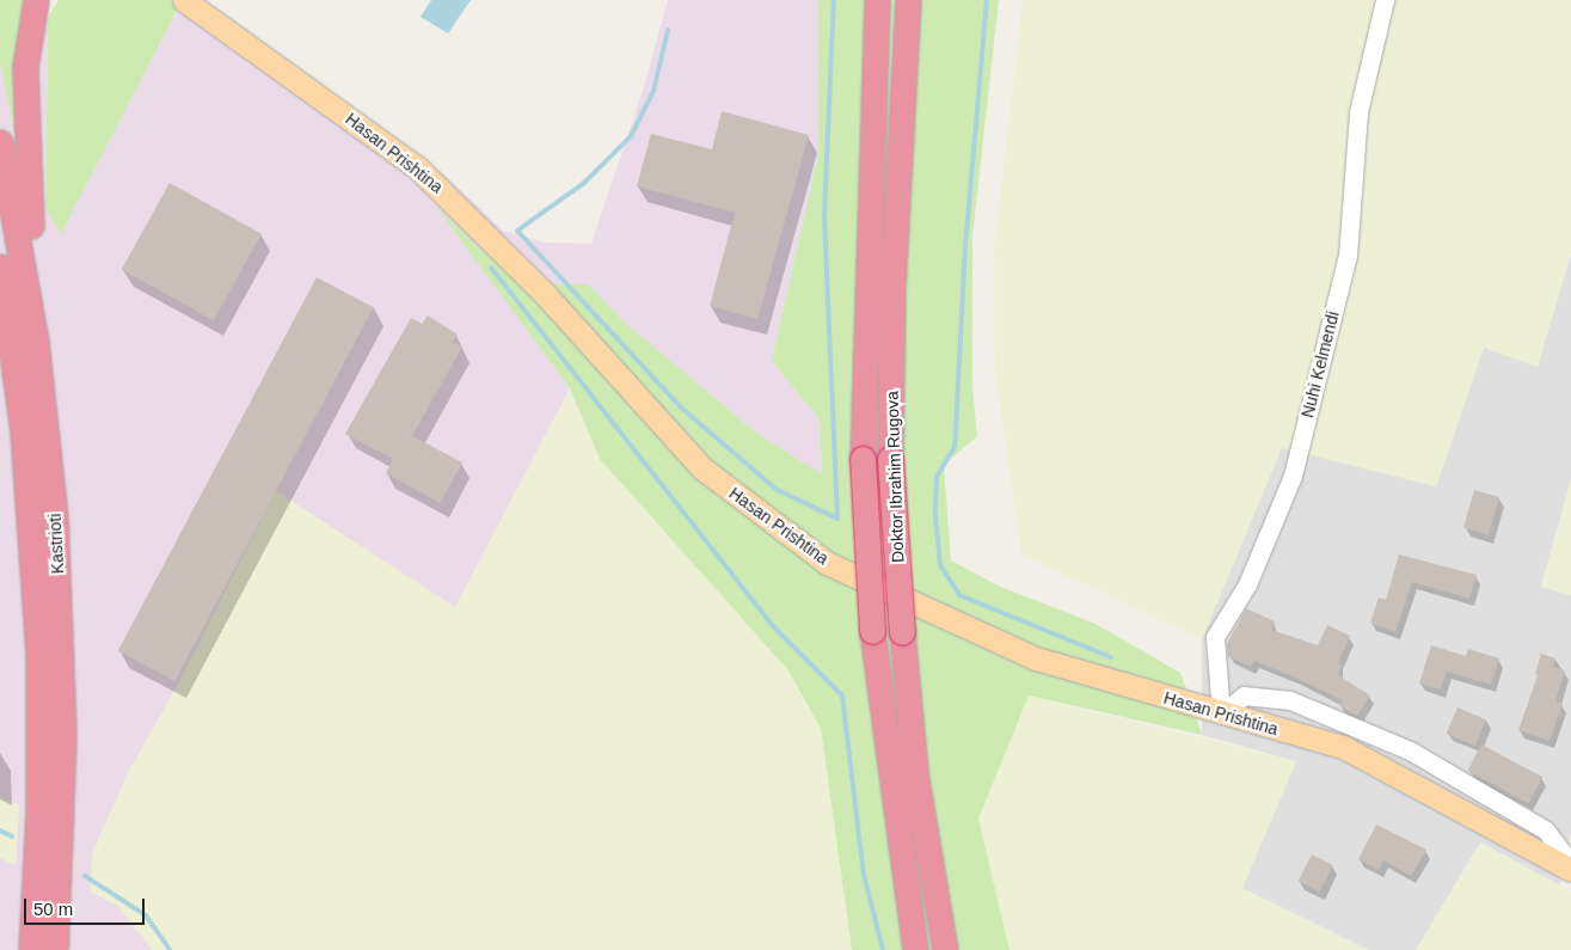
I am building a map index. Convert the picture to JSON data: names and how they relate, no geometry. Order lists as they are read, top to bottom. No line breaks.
{"streets":{"highway":["Doktor Ibrahim Rugova","Kastrioti"],"main road":["Hasan Prishtina"],"street":["Nuhi Kelmendi"]},"crossings":[["Hasan Prishtina","Nuhi Kelmendi"]],"scale_bar":"50 m"}
